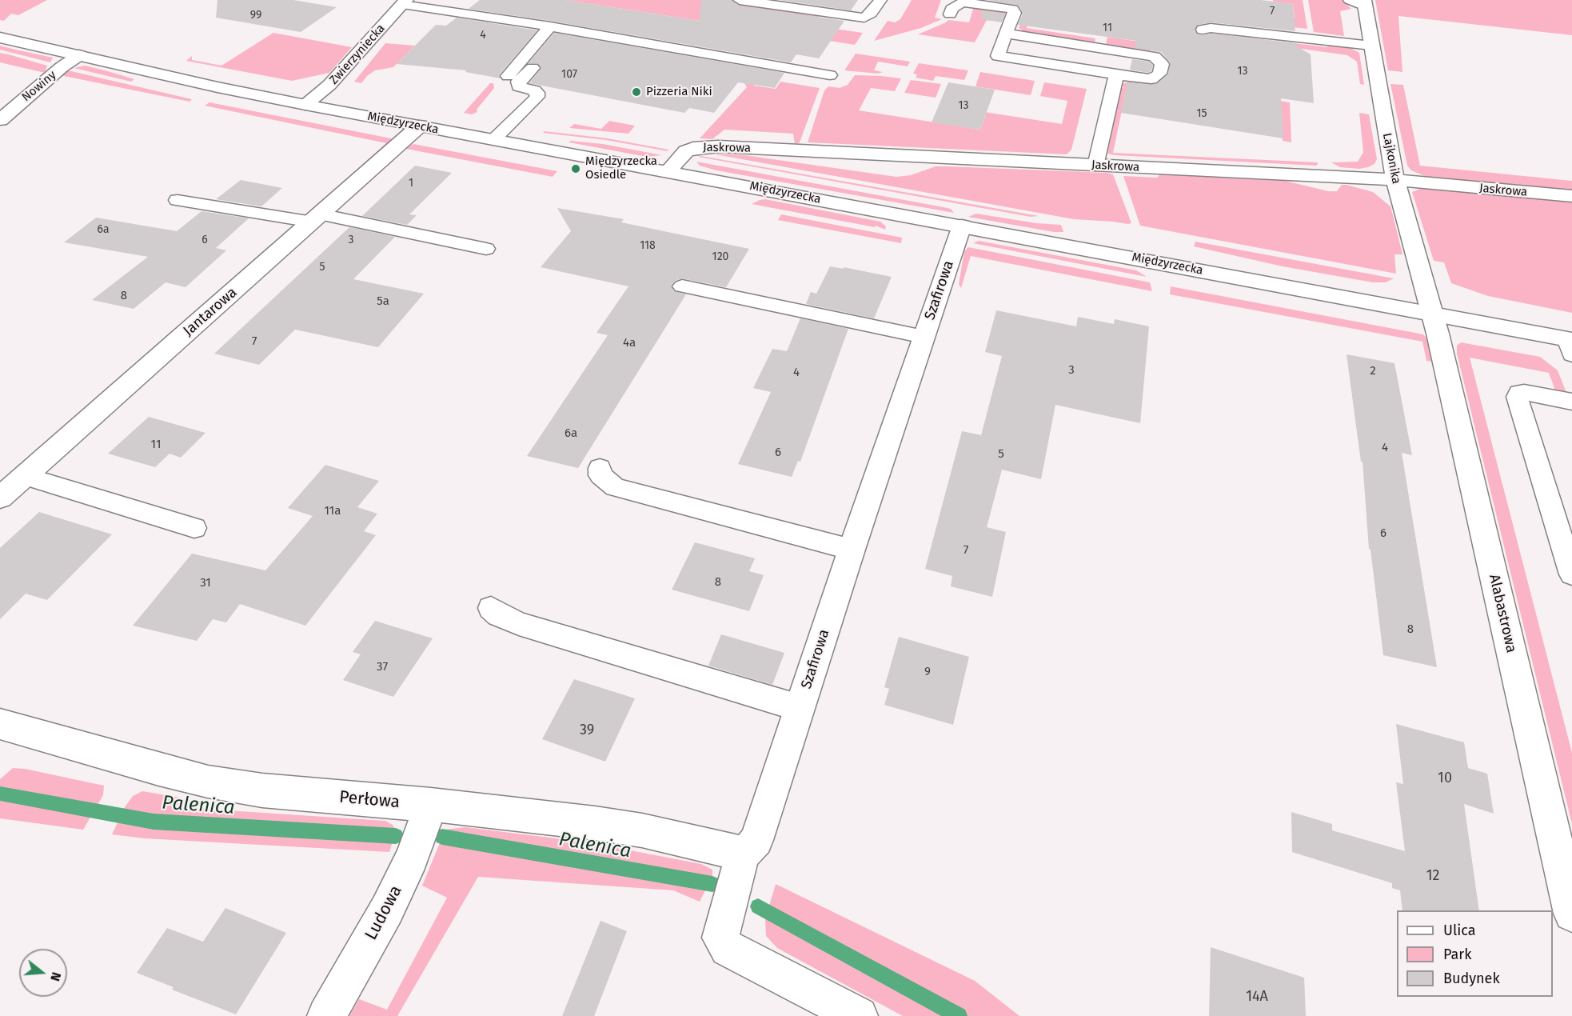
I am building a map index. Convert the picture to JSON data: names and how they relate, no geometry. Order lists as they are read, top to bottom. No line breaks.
{"streets":{"street":["Zwierzyniecka","Nowiny","Międzyrzecka","Jaskrowa","Lajkonika","Szafirowa","Jantarowa","Alabastrowa","Perłowa","Ludowa"]},"crossings":[["Zwierzyniecka","Międzyrzecka"],["Nowiny","Międzyrzecka"],["Międzyrzecka","Jaskrowa"],["Międzyrzecka","Lajkonika"],["Międzyrzecka","Szafirowa"],["Międzyrzecka","Jantarowa"],["Międzyrzecka","Alabastrowa"],["Jaskrowa","Lajkonika"],["Lajkonika","Alabastrowa"],["Szafirowa","Perłowa"],["Perłowa","Ludowa"]],"water":["Palenica"],"places":["Pizzeria Niki","Międzyrzecka Osiedle"],"house_numbers":["7","99","11","4","13","107","13","15","1","6a","6","3","118","120","5","8","5a","7","4a","3","2","4","6a","11","4","6","5","11a","6","7","8","31","8","37","9","39","10","12","14A"],"legend":["Ulica","Park","Budynek"],"north":"right"}
